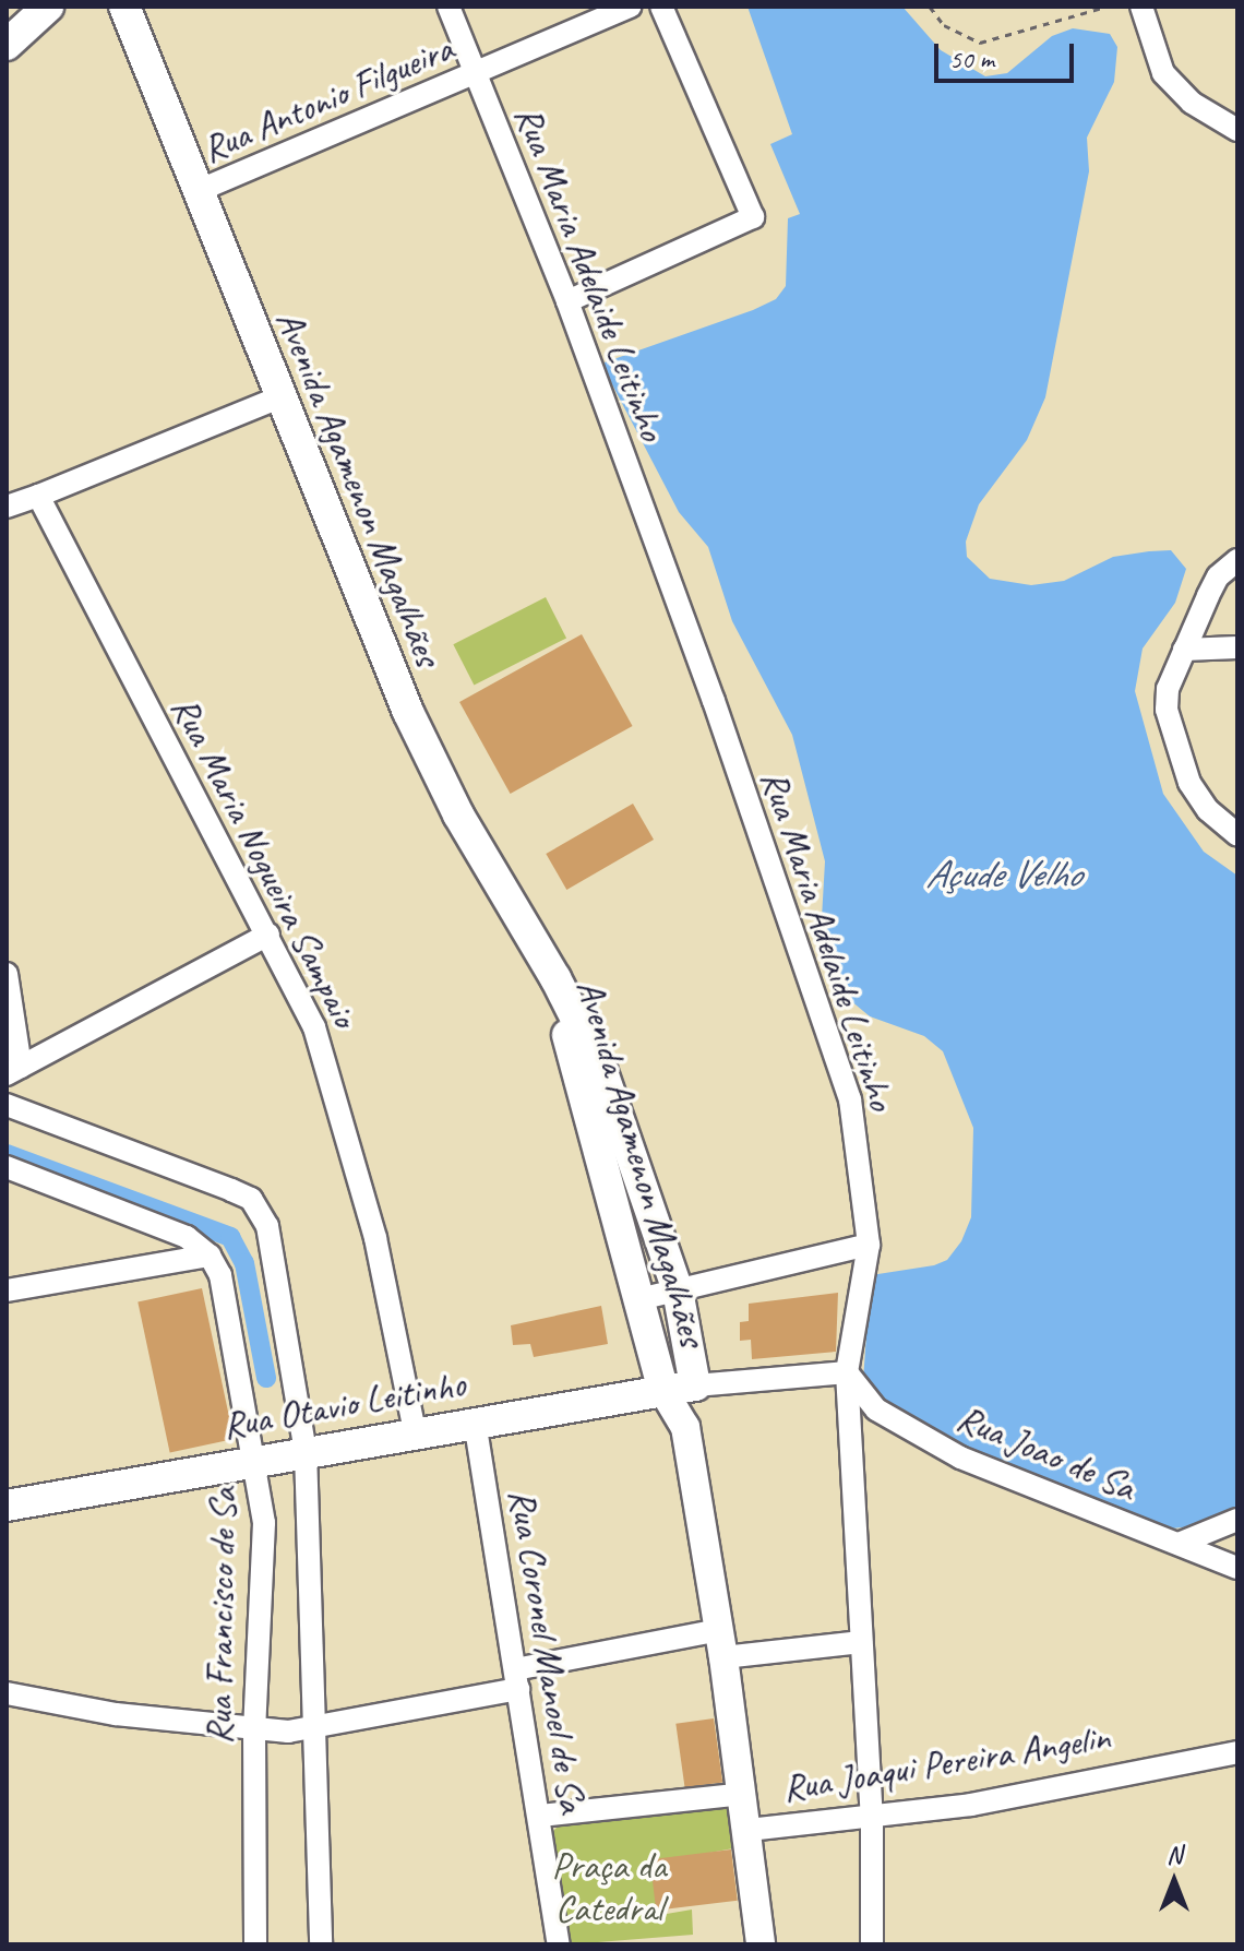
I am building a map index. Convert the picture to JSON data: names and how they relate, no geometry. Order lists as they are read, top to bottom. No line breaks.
{"streets":{"main road":["Avenida Agamenon Magalhães","Rua Otavio Leitinho"],"street":["Rua Antonio Filgueira","Rua Maria Adelaide Leitinho","Rua Maria Nogueira Sampaio","Rua Joao de Sa","Rua Francisco de Sa","Rua Coronel Manoel de Sa","Rua Joaqui Pereira Angelin"]},"crossings":[["Rua Antonio Filgueira","Rua Maria Adelaide Leitinho"],["Rua Antonio Filgueira","Avenida Agamenon Magalhães"],["Rua Maria Adelaide Leitinho","Rua Joao de Sa"],["Rua Maria Adelaide Leitinho","Rua Joaqui Pereira Angelin"],["Avenida Agamenon Magalhães","Rua Otavio Leitinho"],["Rua Maria Nogueira Sampaio","Rua Otavio Leitinho"],["Rua Otavio Leitinho","Rua Francisco de Sa"],["Rua Otavio Leitinho","Rua Coronel Manoel de Sa"],["Rua Coronel Manoel de Sa","Rua Joaqui Pereira Angelin"]],"water":["Açude Velho"],"parks":["Praça da Catedral"],"scale_bar":"50 m","north":"top"}
